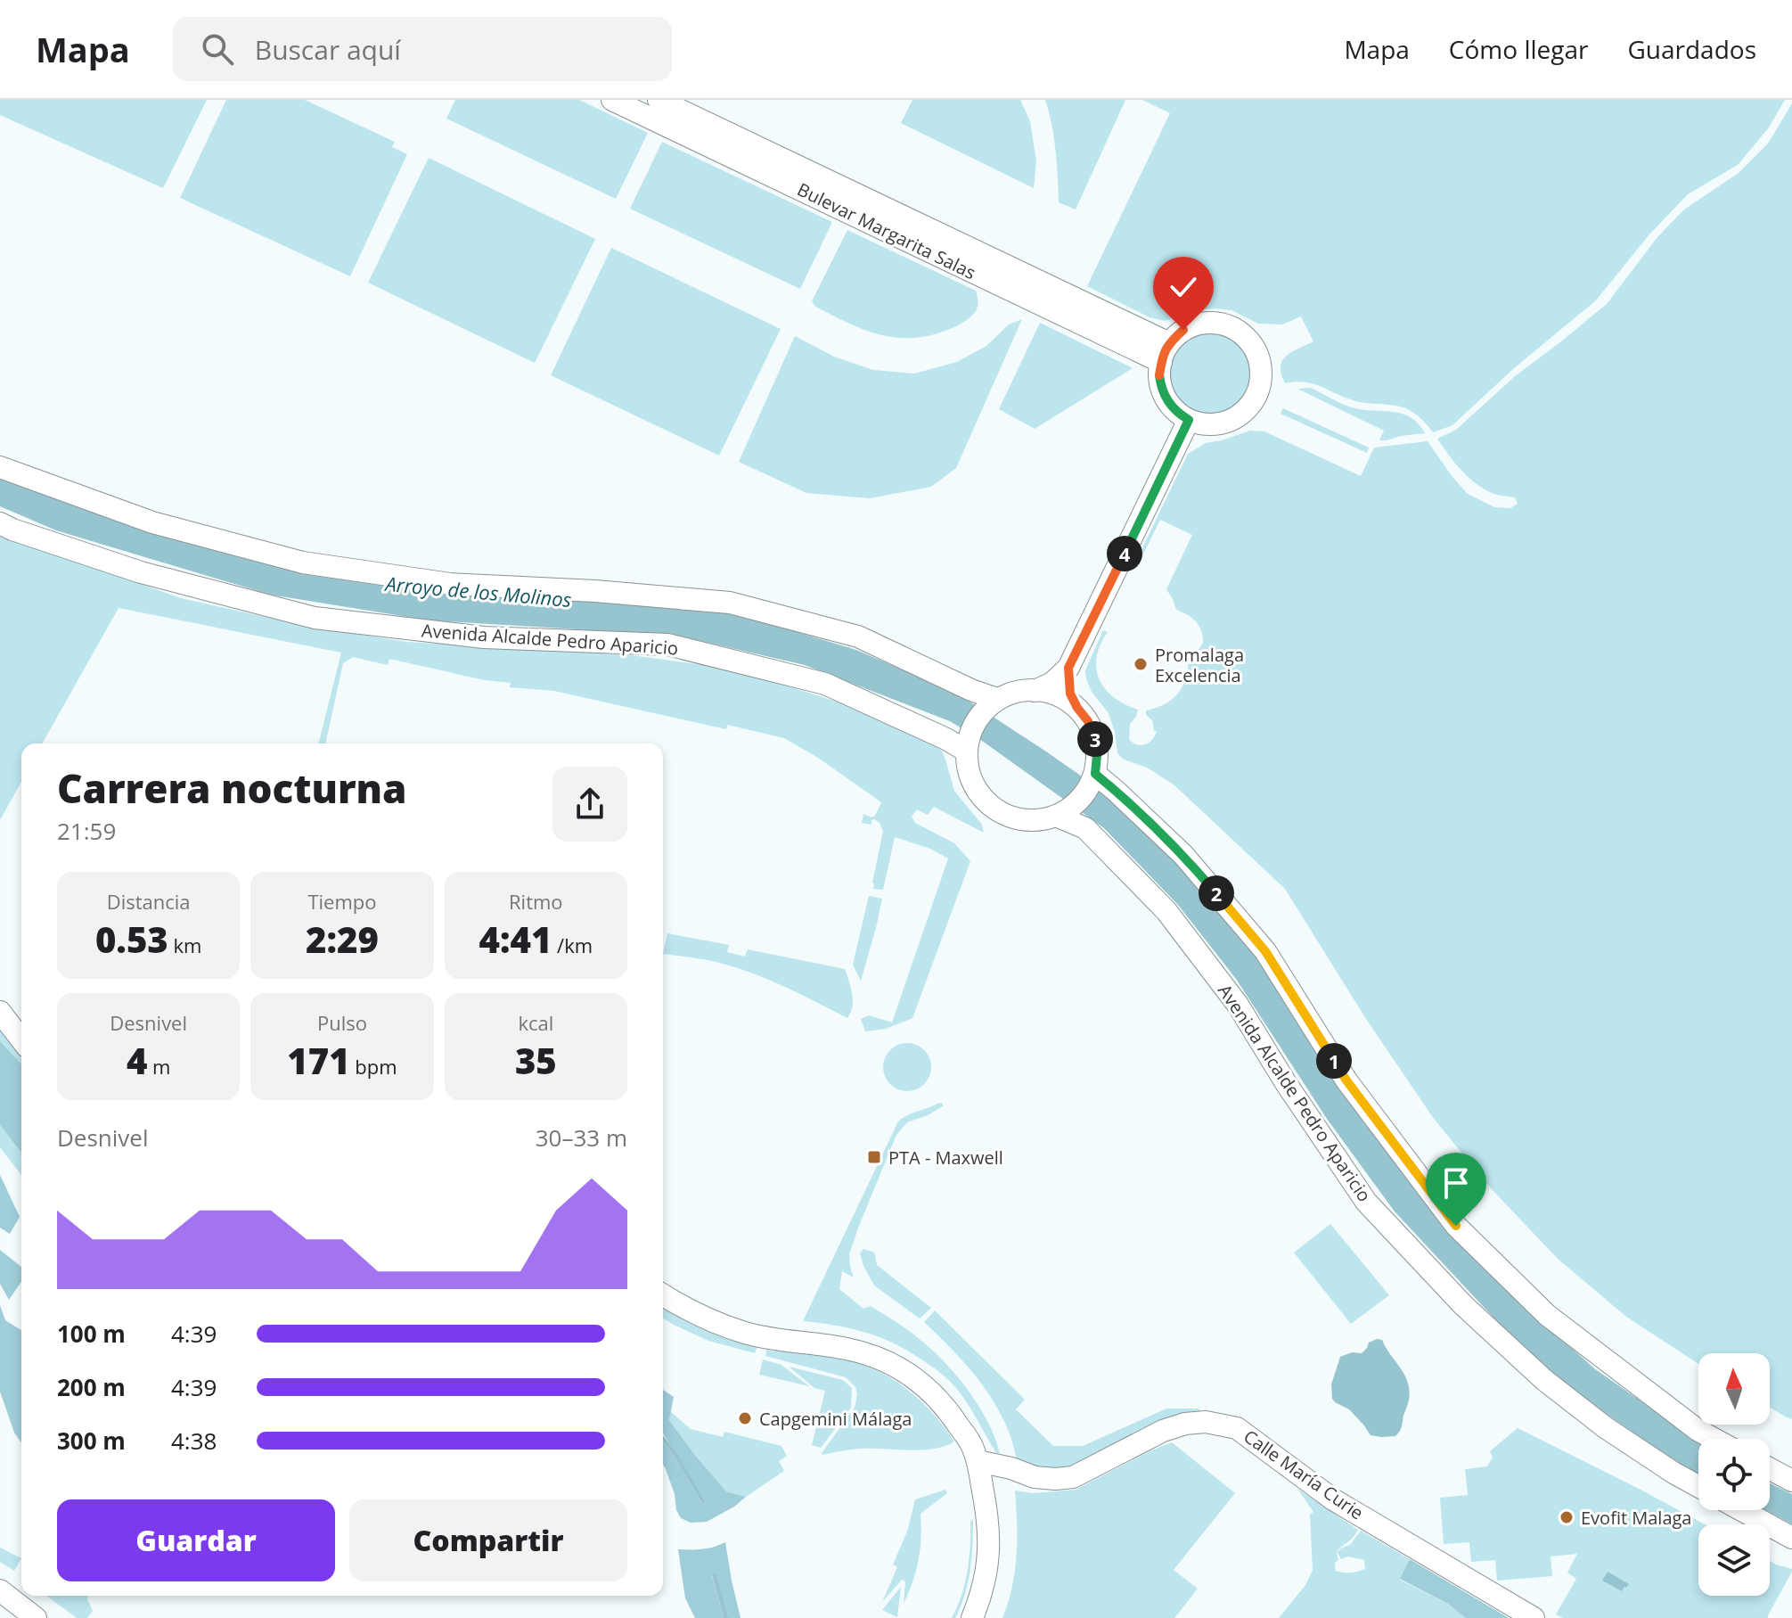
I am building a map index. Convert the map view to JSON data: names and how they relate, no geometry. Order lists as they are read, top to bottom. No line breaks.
{"streets":{"street":["Bulevar Margarita Salas","Avenida Alcalde Pedro Aparicio","Calle María Curie"]},"water":["Arroyo de los Molinos"],"places":{"other":["Promalaga Excelencia","Capgemini Málaga","Evofit Malaga"],"transit":["PTA - Maxwell"]},"north":"top","page":{"header":"Mapa","search":"Buscar aquí","nav":["Mapa","Cómo llegar","Guardados"],"pins":["4","3","2","1"],"heading":["Carrera nocturna","21:59"],"stats":[["Distancia","0.53 km"],["Tiempo","2:29"],["Ritmo","4:41 /km"],["Desnivel","4 m"],["Pulso","171 bpm"],["kcal","35"]],"chart":["Desnivel","30–33 m"],"list":[{"name":"100 m","note":"4:39"},{"name":"200 m","note":"4:39"},{"name":"300 m","note":"4:38"}],"buttons":["Guardar","Compartir"]}}
